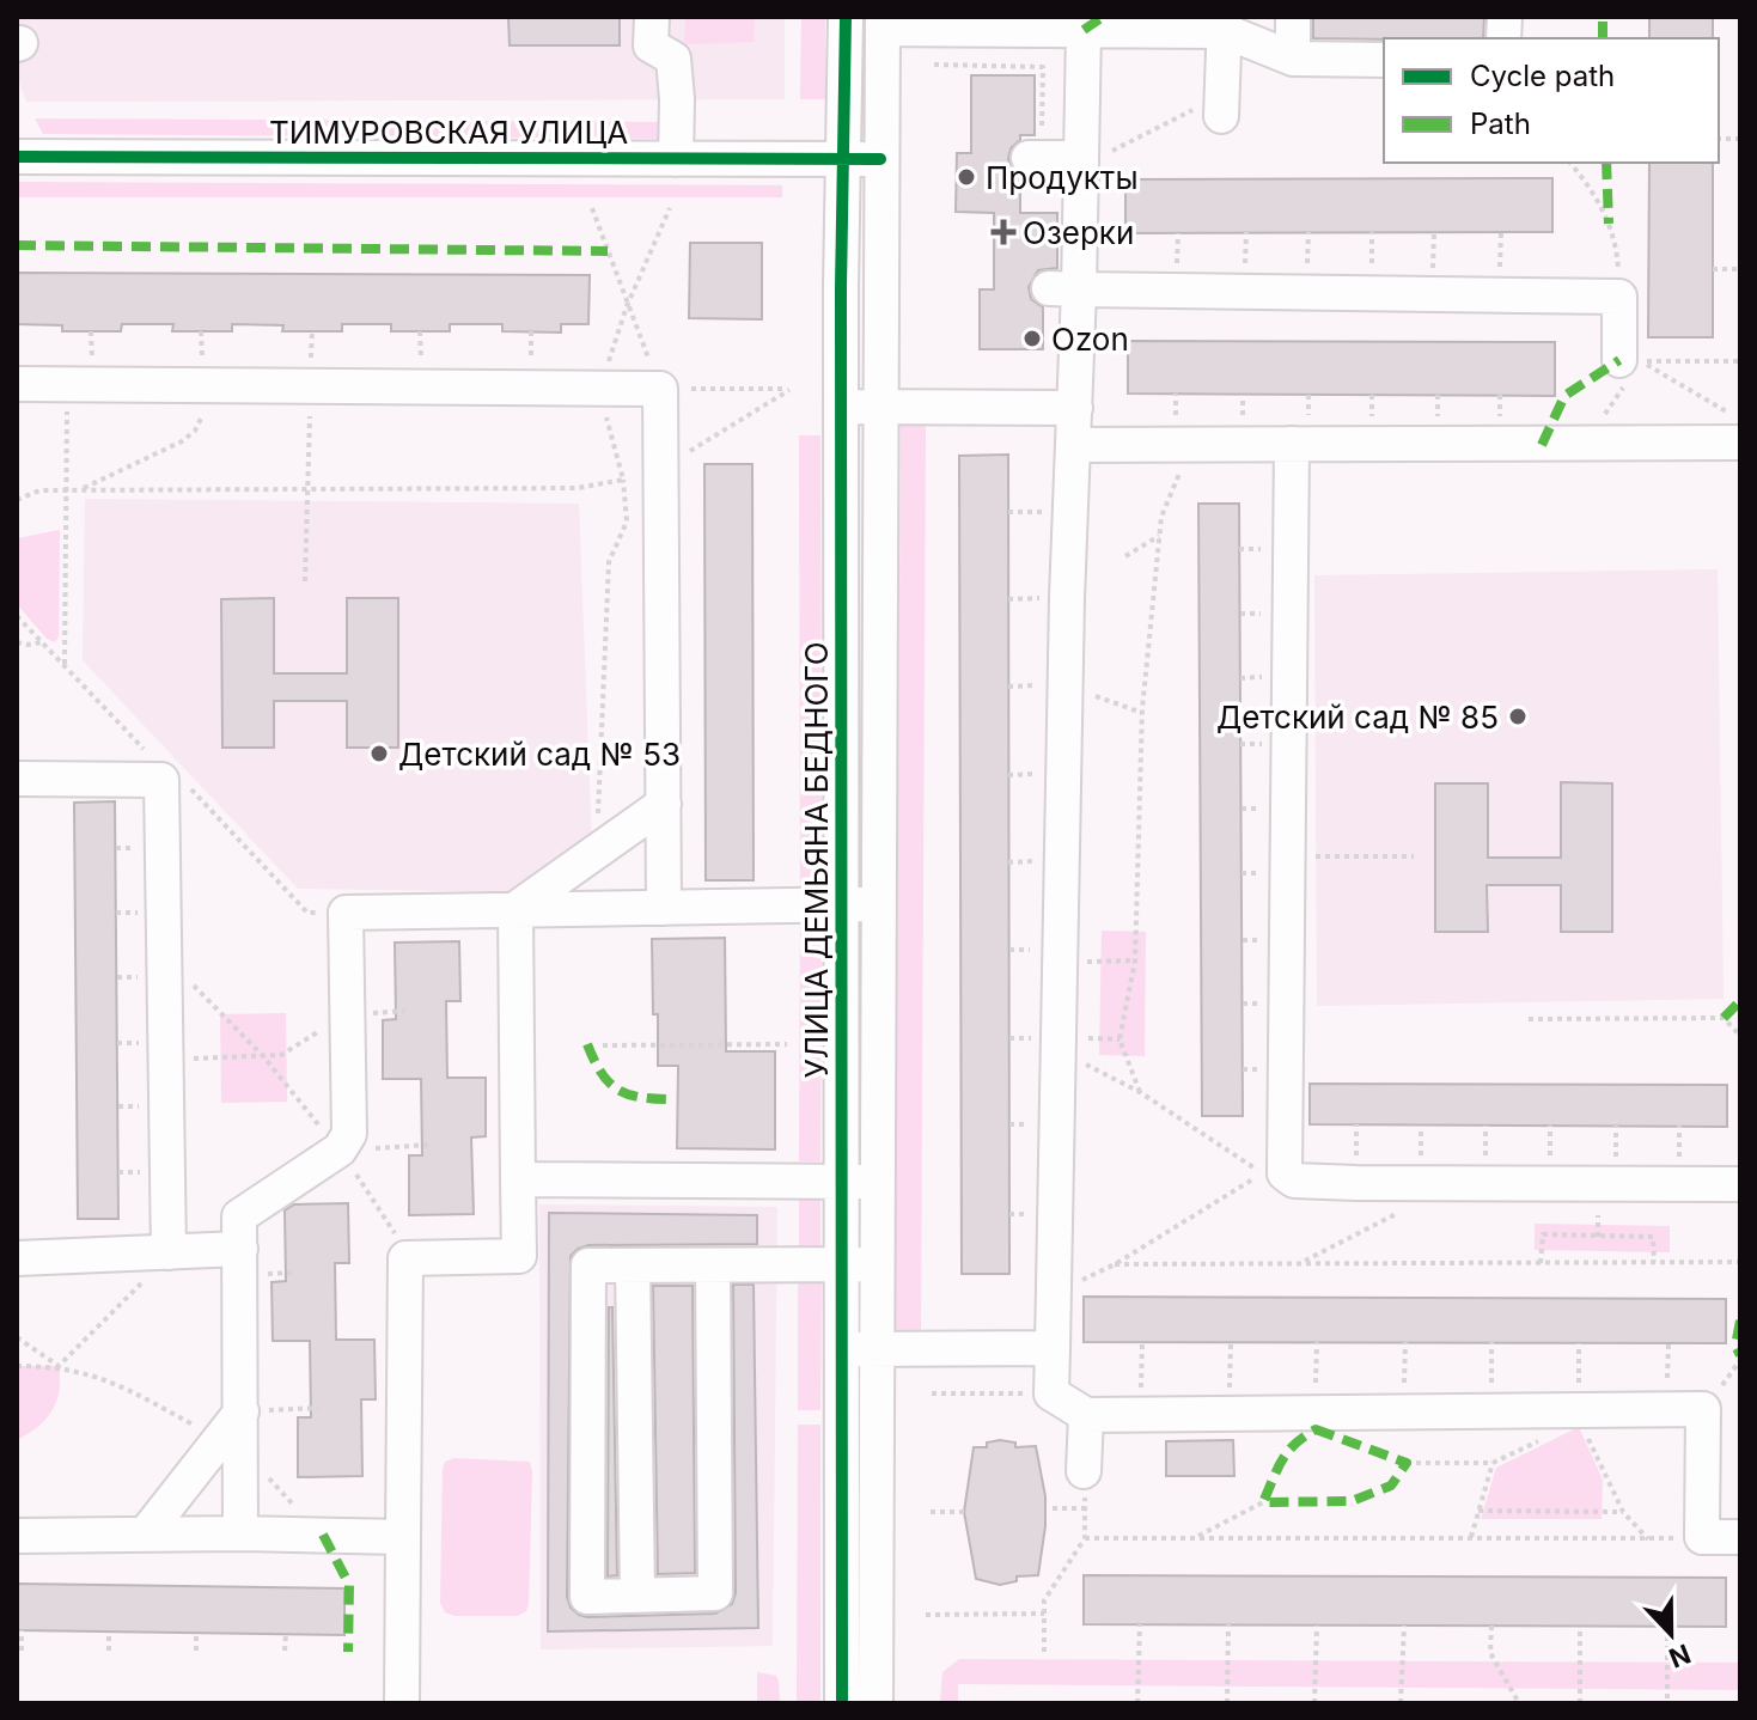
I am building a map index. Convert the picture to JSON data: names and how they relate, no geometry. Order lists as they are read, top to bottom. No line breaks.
{"streets":{"street":["ТИМУРОВСКАЯ УЛИЦА","УЛИЦА ДЕМЬЯНА БЕДНОГО"]},"crossings":[["ТИМУРОВСКАЯ УЛИЦА","УЛИЦА ДЕМЬЯНА БЕДНОГО"]],"places":{"other":["Продукты","Ozon","Детский сад № 85","Детский сад № 53"],"health":["Озерки"]},"legend":["Cycle path","Path"],"north":"bottom"}
